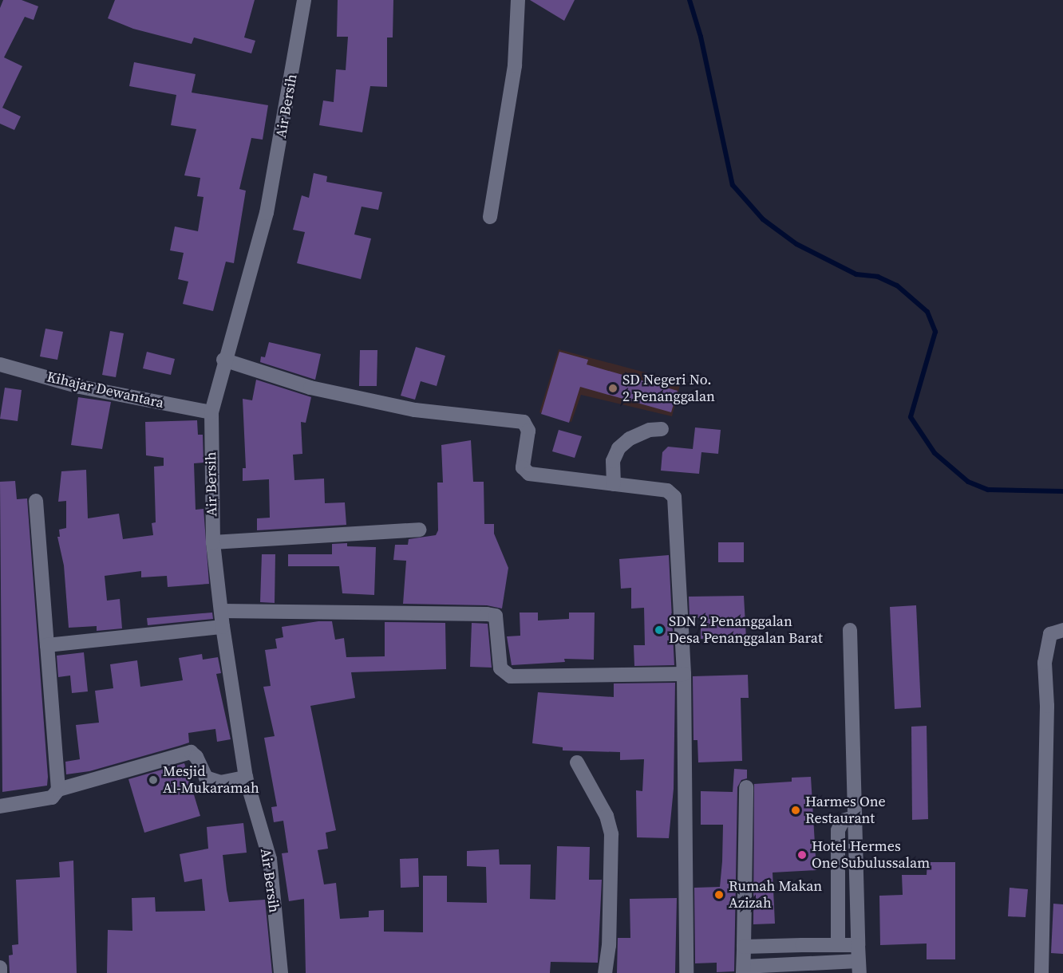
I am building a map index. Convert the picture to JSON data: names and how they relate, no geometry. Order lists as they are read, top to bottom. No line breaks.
{"streets":{"street":["Air Bersih","Kihajar Dewantara"]},"crossings":[["Air Bersih","Kihajar Dewantara"]],"places":["SD Negeri No. 2 Penanggalan","SDN 2 Penanggalan Desa Penanggalan Barat","Mesjid Al-Mukaramah","Harmes One Restaurant","Hotel Hermes One Subulussalam","Rumah Makan Azizah"]}
